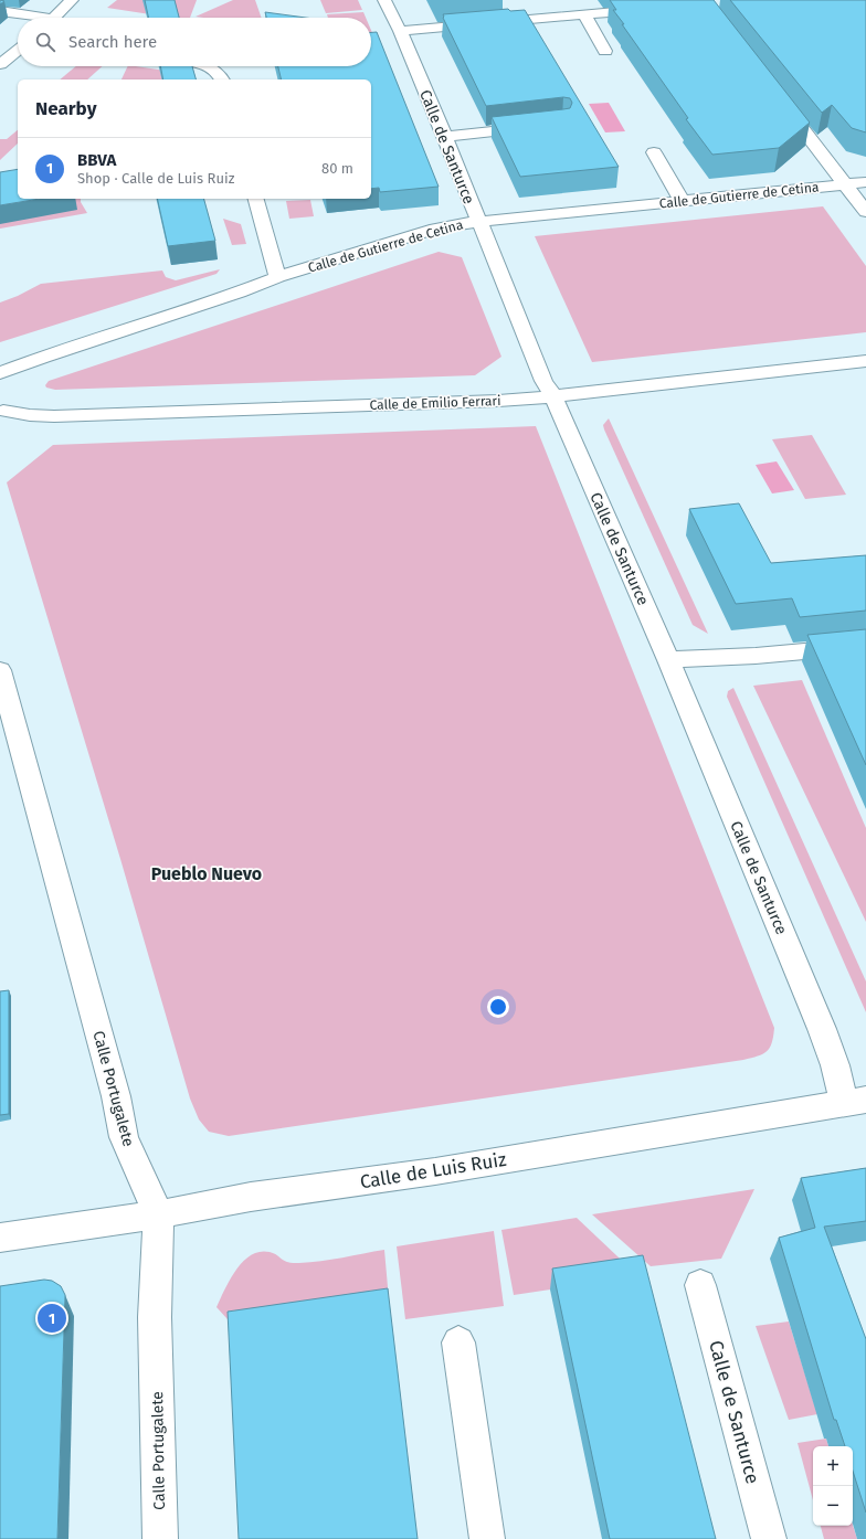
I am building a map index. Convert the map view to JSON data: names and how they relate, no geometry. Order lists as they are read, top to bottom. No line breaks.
{"streets":{"street":["Calle de Santurce","Calle de Gutierre de Cetina","Calle de Emilio Ferrari","Calle Portugalete","Calle de Luis Ruiz"]},"crossings":[["Calle de Santurce","Calle de Gutierre de Cetina"],["Calle de Santurce","Calle de Emilio Ferrari"],["Calle de Santurce","Calle de Luis Ruiz"],["Calle Portugalete","Calle de Luis Ruiz"]],"districts":["Pueblo Nuevo"],"page":{"search":"Search here","heading":"Nearby","list":[{"mark":"1","name":"BBVA","note":"Shop · Calle de Luis Ruiz","value":"80 m"}],"pins":"1","map_buttons":["+","−"]}}
